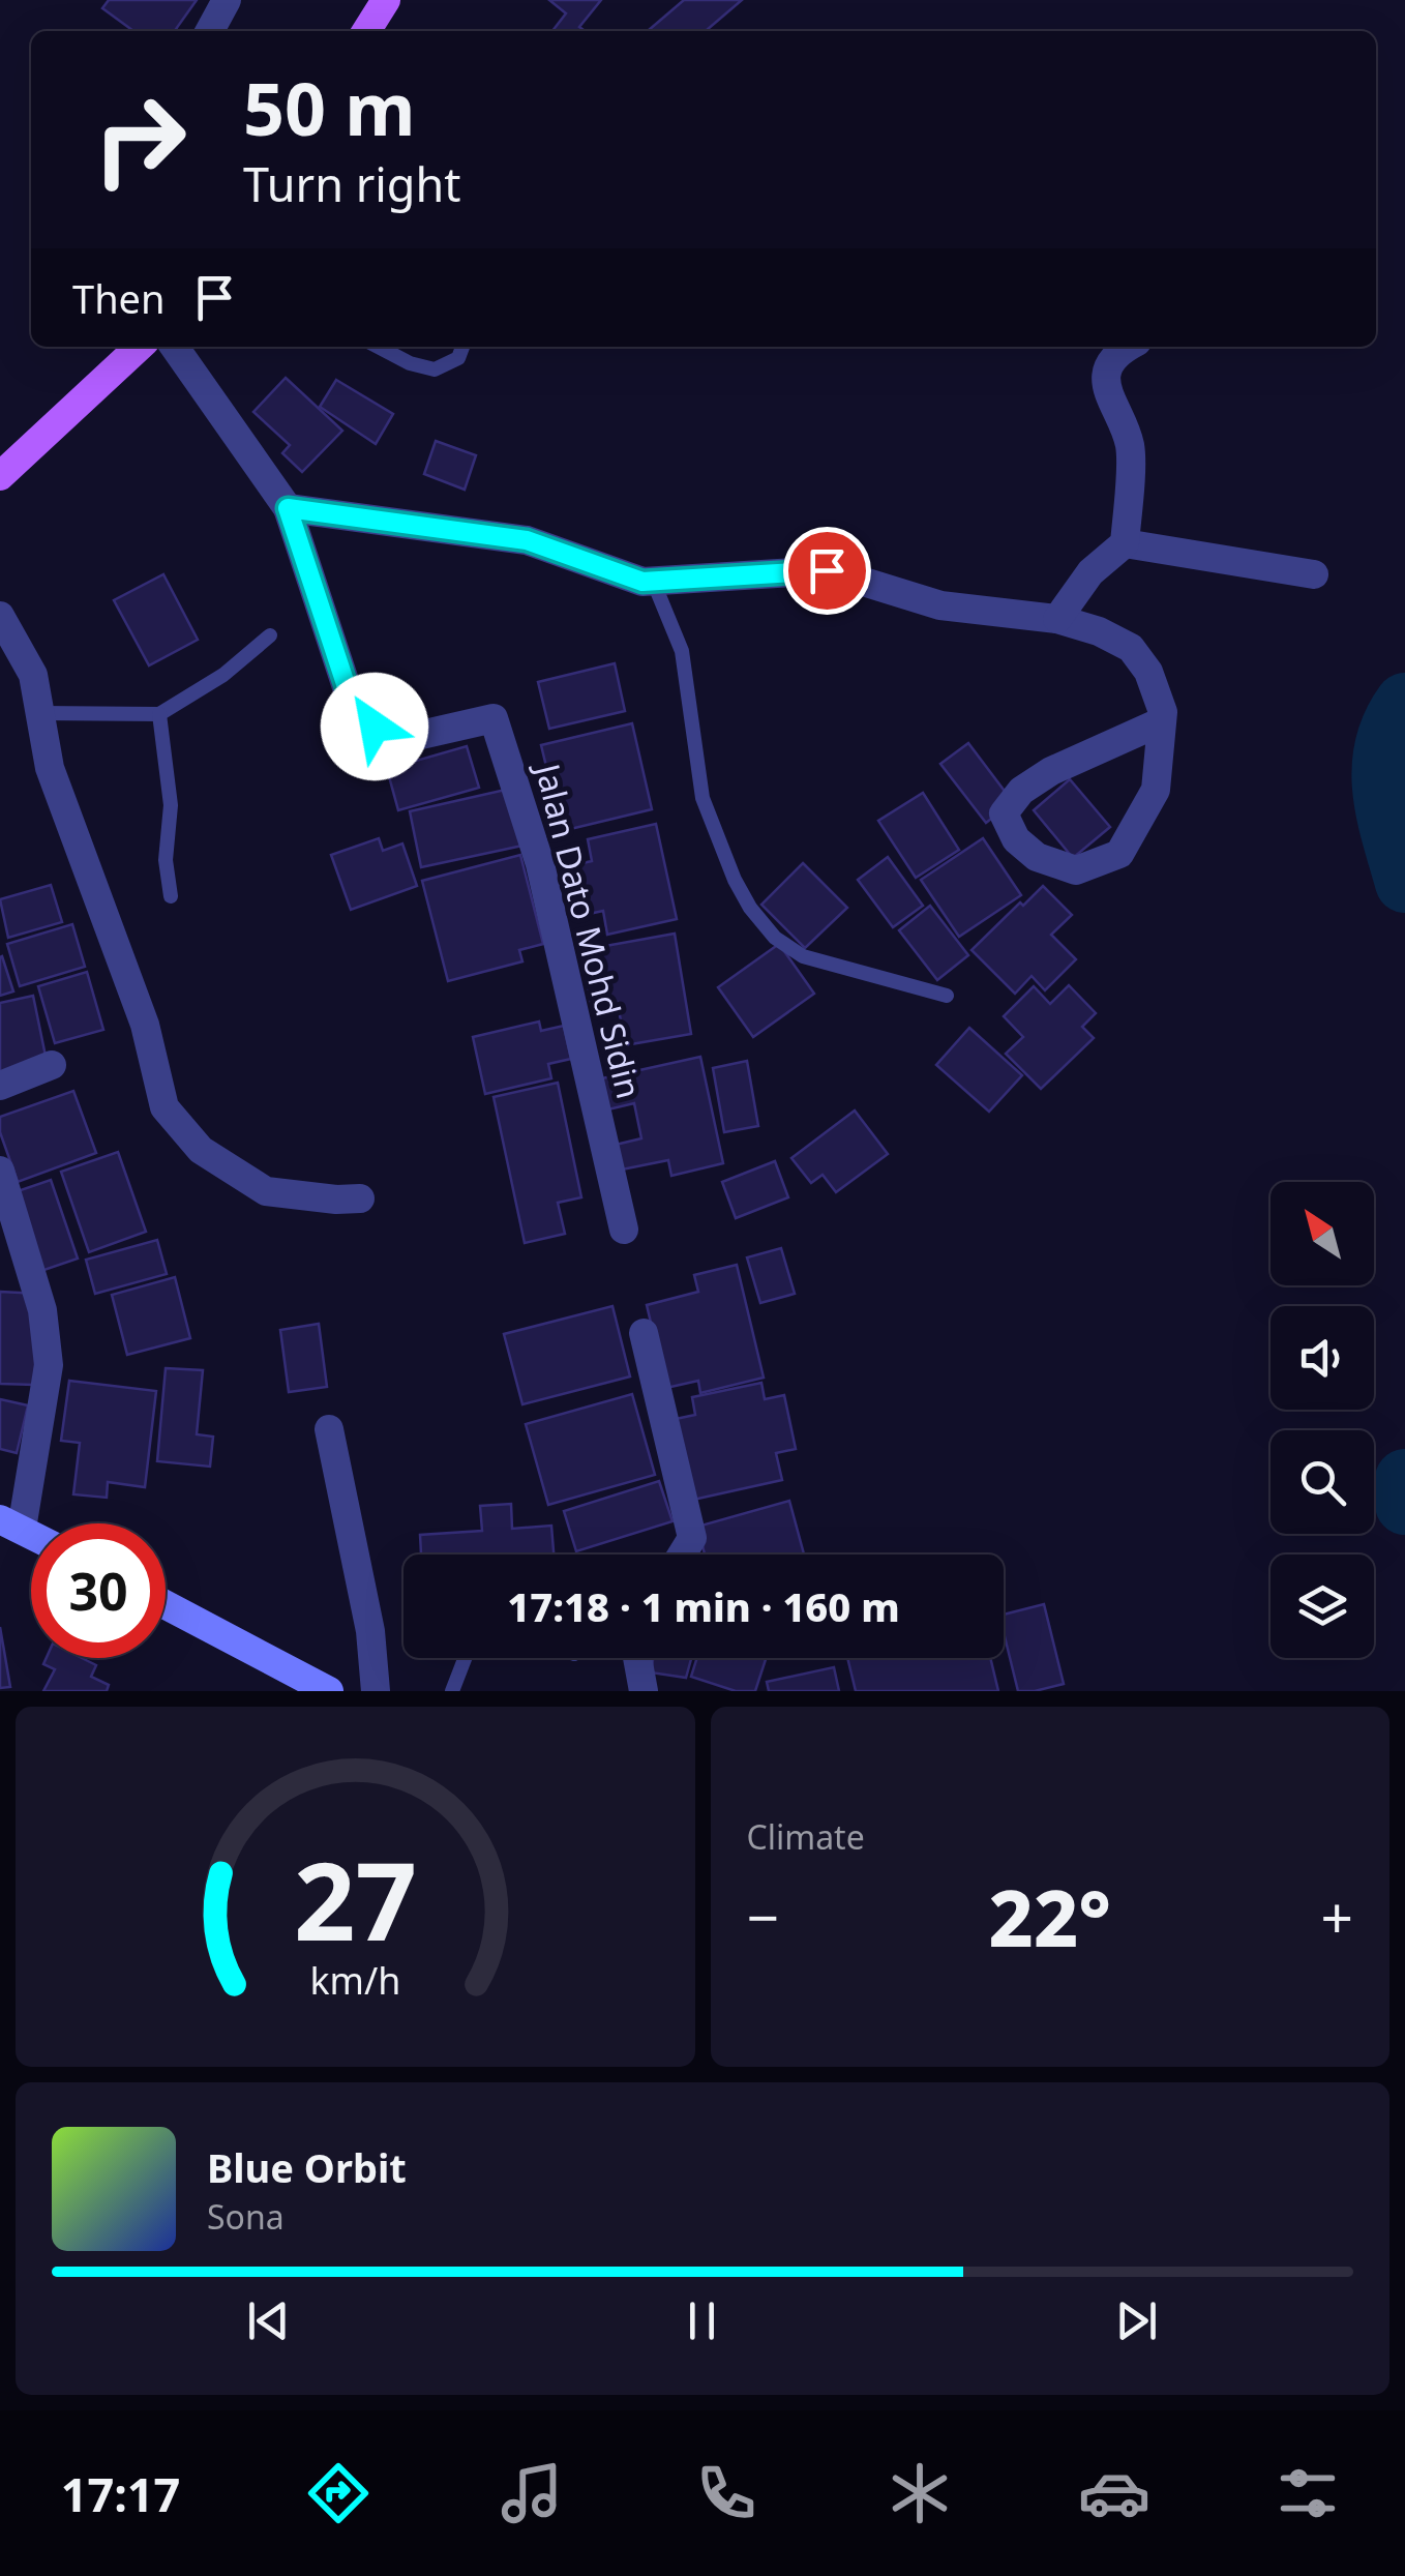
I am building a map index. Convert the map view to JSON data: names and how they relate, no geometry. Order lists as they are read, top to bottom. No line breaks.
{"streets":{"street":["Jalan Dato Mohd Sidin"]},"north":"top left","page":{"turn":["50 m","Turn right"],"then":"Then","limit":"30","trip":"17:18 · 1 min · 160 m","tile":"Climate","heat":["−","22°","+"],"song":["Blue Orbit","Sona"],"tabs":"17:17","gauge":["27","km/h"]}}
